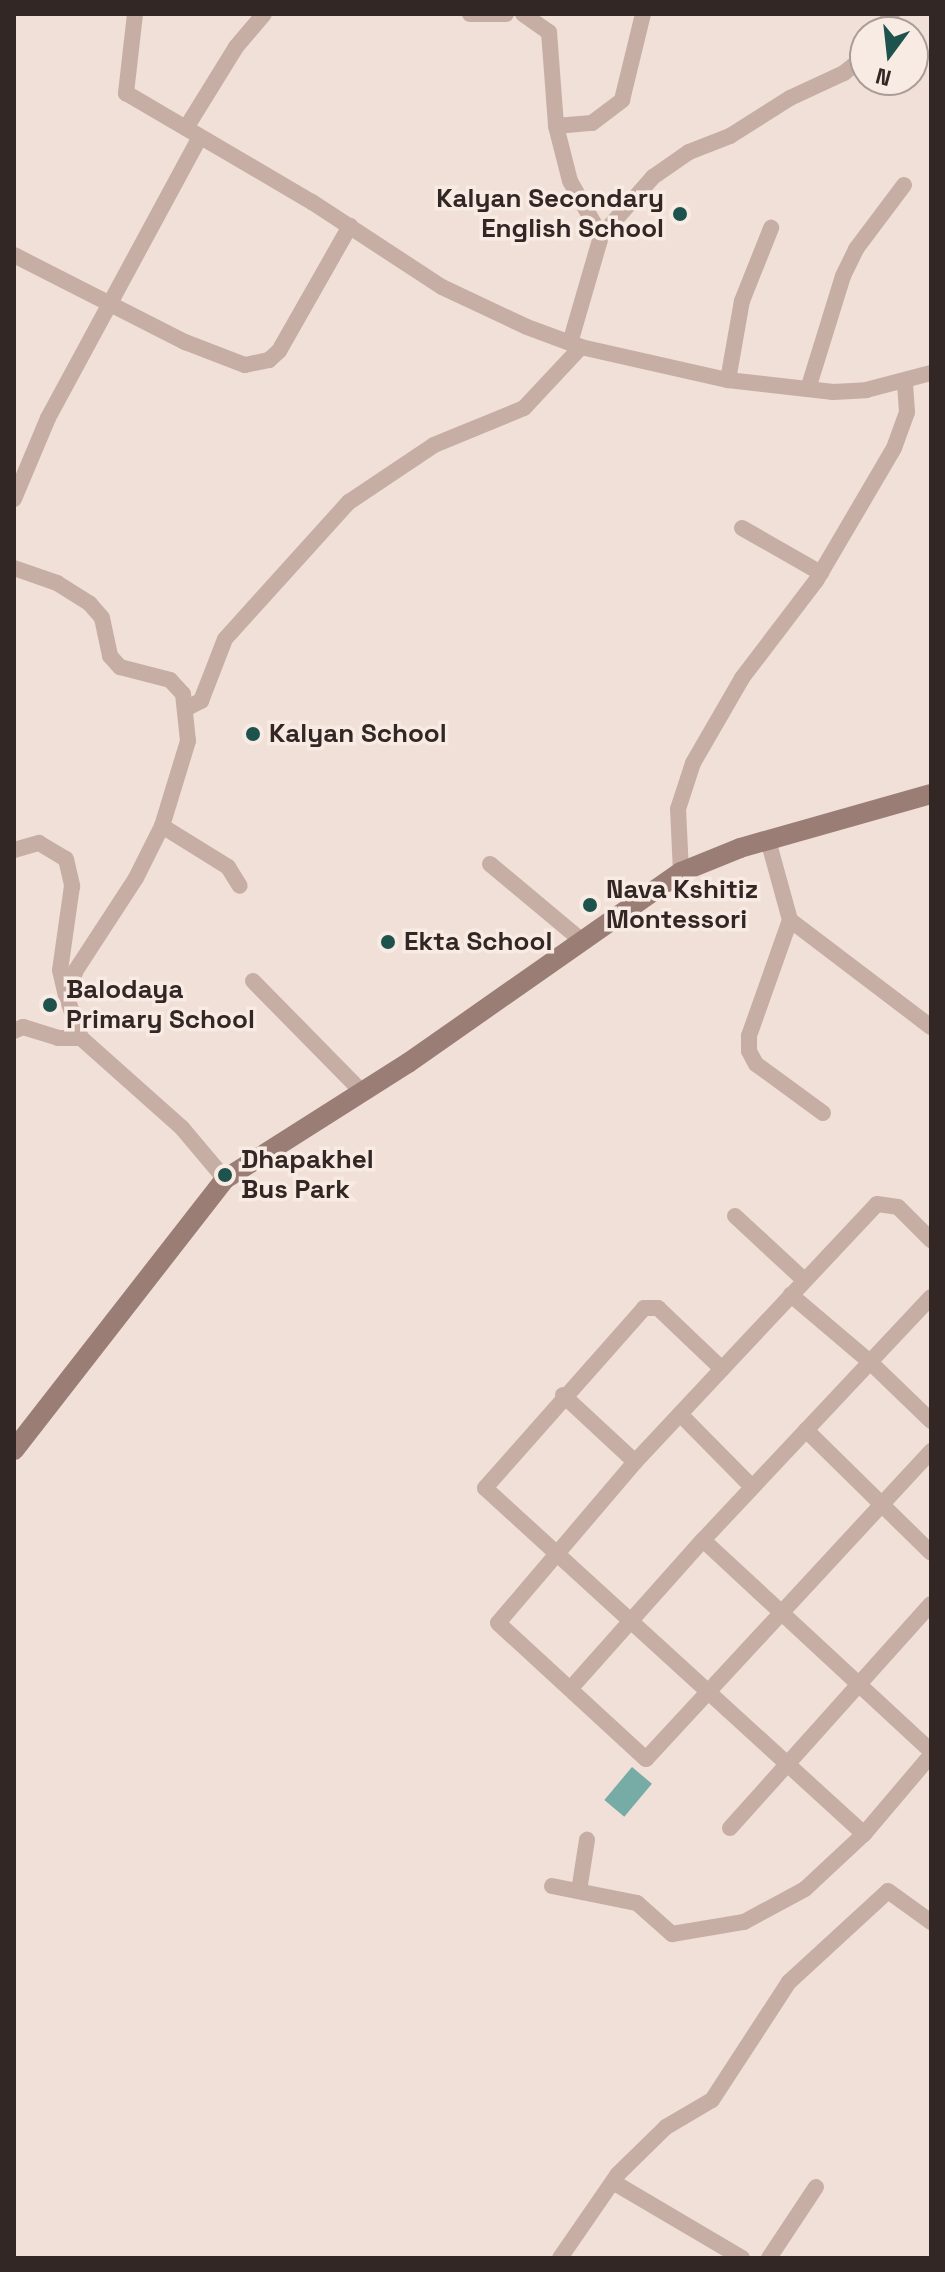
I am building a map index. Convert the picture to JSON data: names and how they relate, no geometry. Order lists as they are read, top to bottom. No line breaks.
{"places":["Kalyan Secondary English School","Kalyan School","Nava Kshitiz Montessori","Ekta School","Balodaya Primary School","Dhapakhel Bus Park"],"north":"bottom"}
